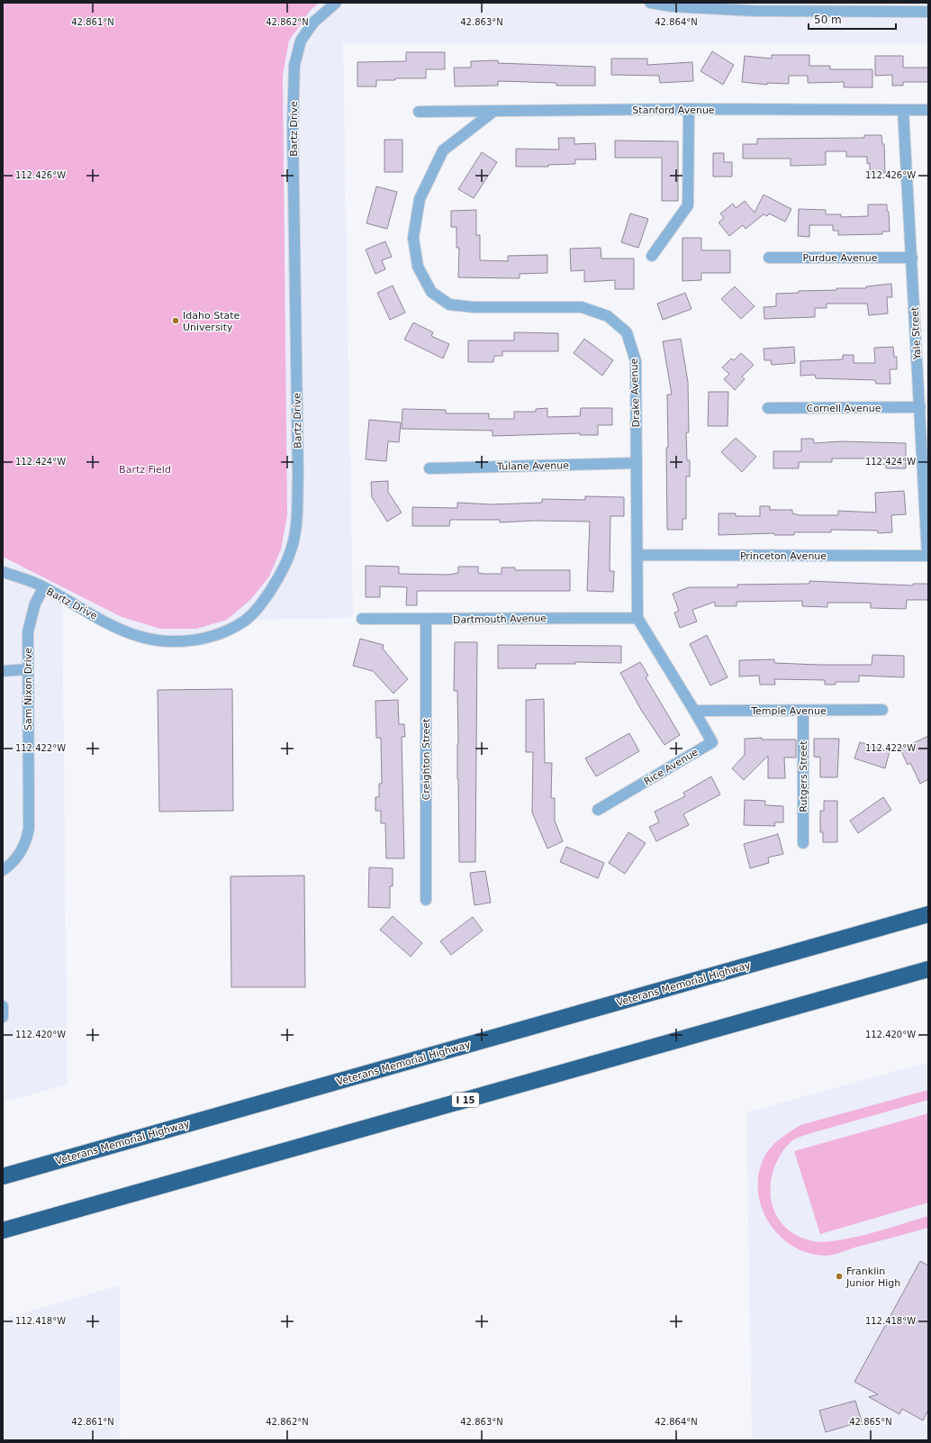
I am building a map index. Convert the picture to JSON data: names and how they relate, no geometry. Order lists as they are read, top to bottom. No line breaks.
{"streets":{"highway":["Veterans Memorial Highway","I 15"],"street":["Stanford Avenue","Bartz Drive","Purdue Avenue","Yale Street","Drake Avenue","Cornell Avenue","Tulane Avenue","Princeton Avenue","Dartmouth Avenue","Sam Nixon Drive","Temple Avenue","Creighton Street","Rice Avenue","Rutgers Street"]},"crossings":[["Stanford Avenue","Yale Street"],["Stanford Avenue","Drake Avenue"],["Bartz Drive","Sam Nixon Drive"],["Purdue Avenue","Yale Street"],["Yale Street","Cornell Avenue"],["Yale Street","Princeton Avenue"],["Drake Avenue","Tulane Avenue"],["Drake Avenue","Princeton Avenue"],["Drake Avenue","Dartmouth Avenue"],["Dartmouth Avenue","Creighton Street"],["Temple Avenue","Rice Avenue"],["Temple Avenue","Rutgers Street"]],"parks":["Bartz Field"],"places":["Idaho State University","Franklin Junior High"],"scale_bar":"50 m","coordinates":["42.861°N","42.862°N","42.863°N","42.864°N","112.426°W","112.424°W","112.422°W","112.420°W","112.418°W","42.865°N"]}
